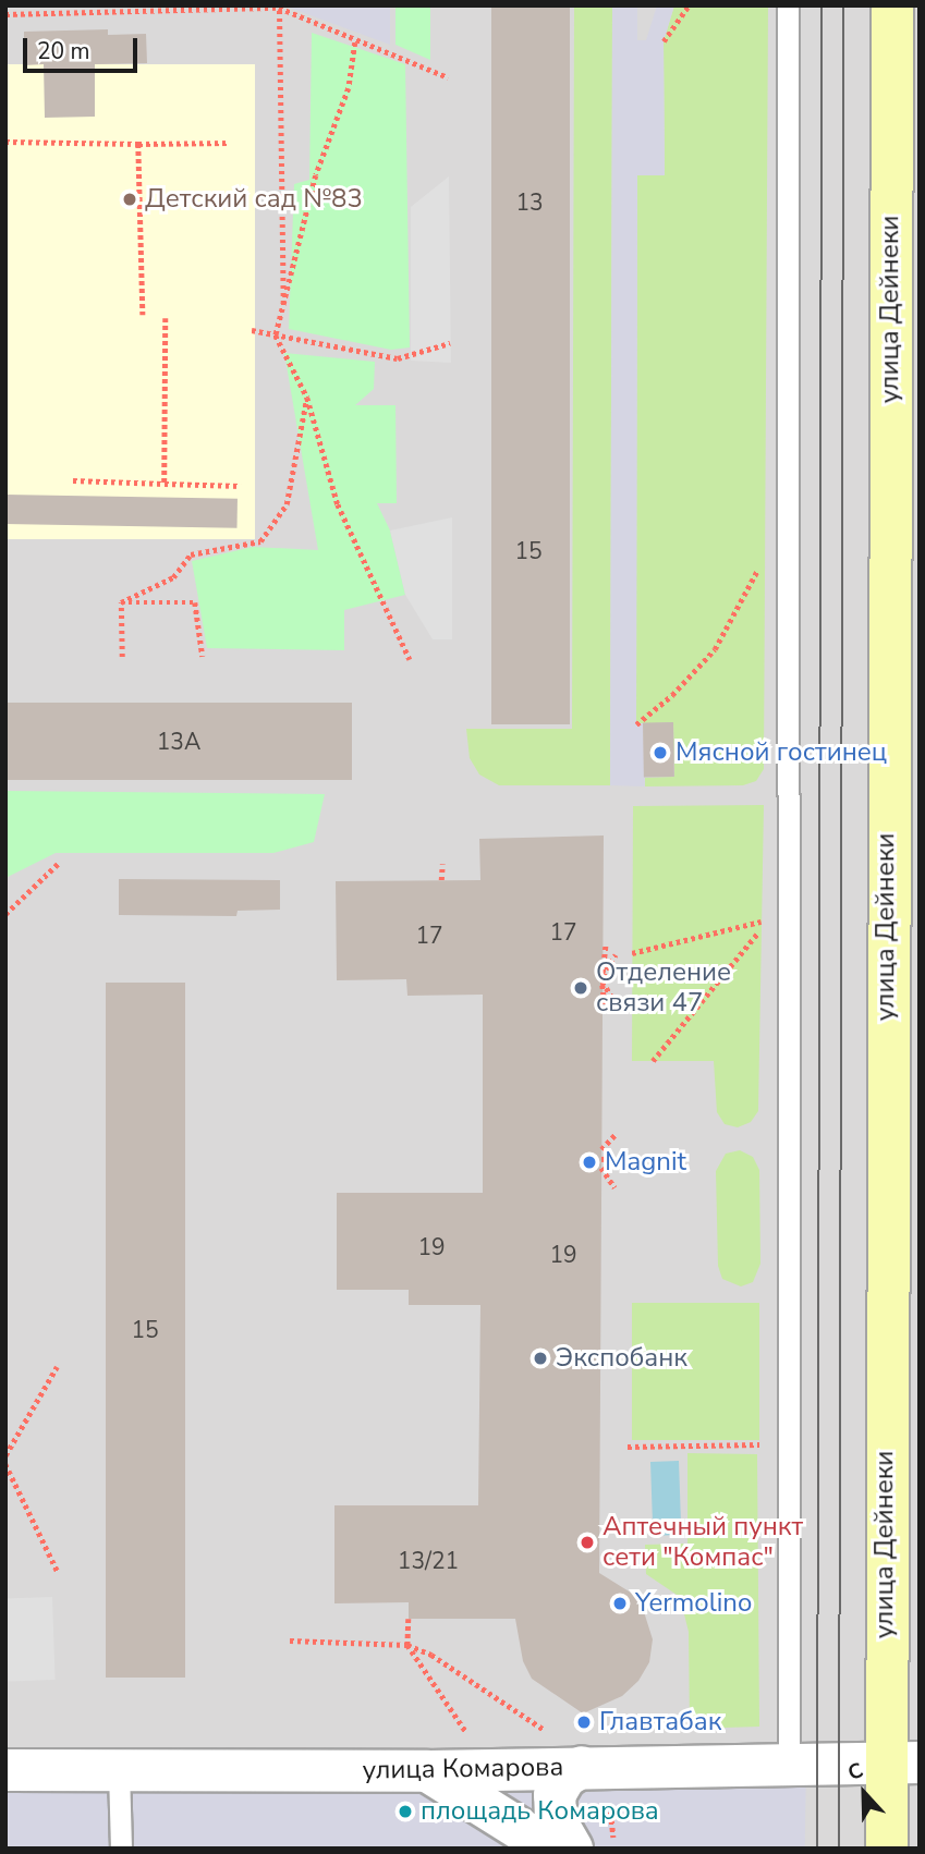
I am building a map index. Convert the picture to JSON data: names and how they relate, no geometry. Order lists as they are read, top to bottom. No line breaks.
{"streets":{"main road":["улица Дейнеки"],"street":["улица Комарова"]},"crossings":[["улица Дейнеки","улица Комарова"]],"places":["Детский сад №83","Мясной гостинец","Отделение связи 47","Magnit","Экспобанк","Аптечный пункт сети \"Компас\"","Yermolino","Главтабак","площадь Комарова"],"house_numbers":["13","15","13А","17","17","19","19","15","13/21"],"scale_bar":"20 m","north":"top"}
